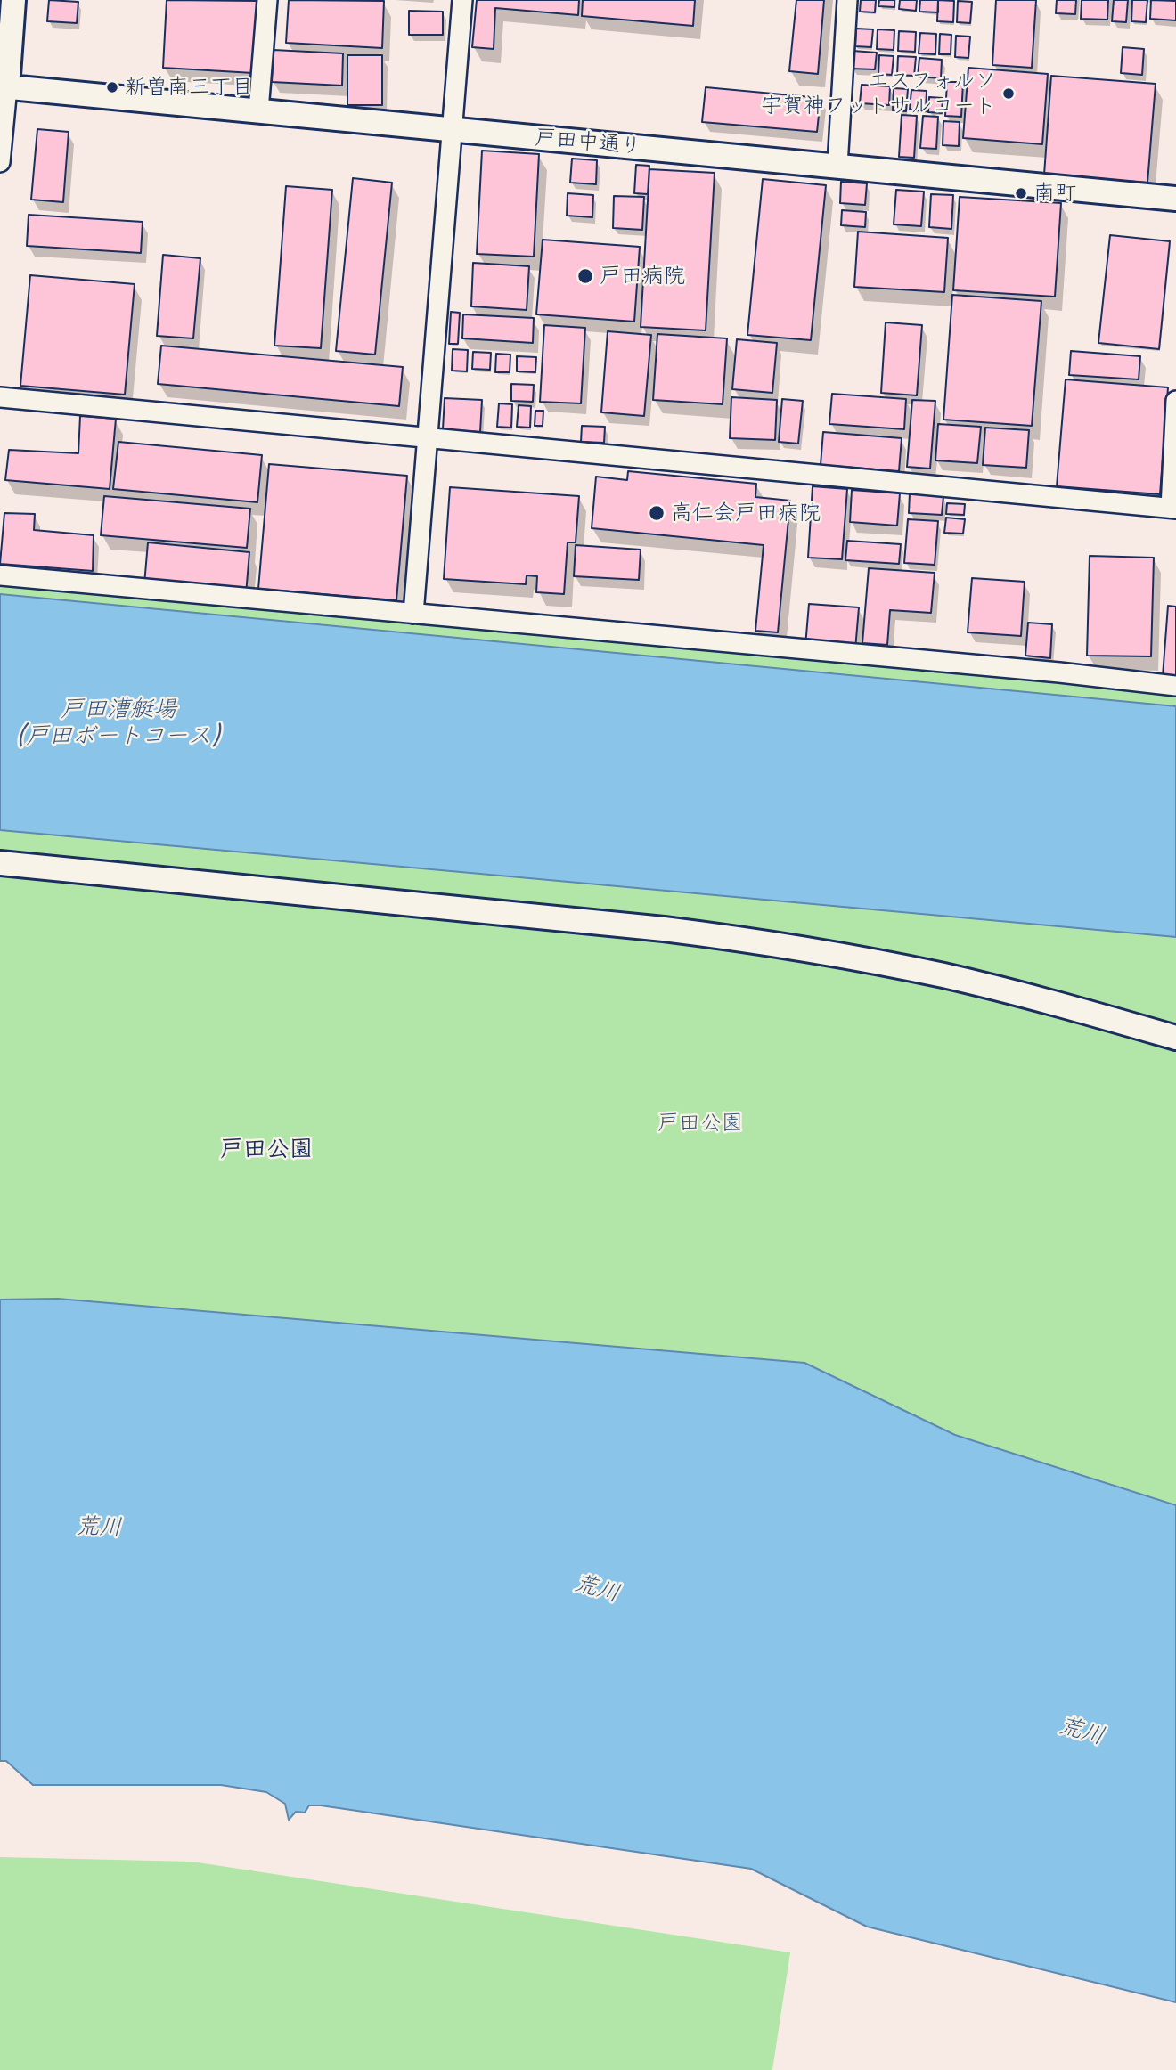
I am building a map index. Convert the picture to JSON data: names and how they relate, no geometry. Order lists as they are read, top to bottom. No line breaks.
{"streets":{"street":["戸田中通り"]},"districts":["戸田公園"],"water":["戸田漕艇場 (戸田ボートコース)","荒川"],"parks":["戸田公園"],"places":["新曽南三丁目","エスフォルソ 宇賀神フットサルコート","南町","戸田病院","高仁会戸田病院"]}
